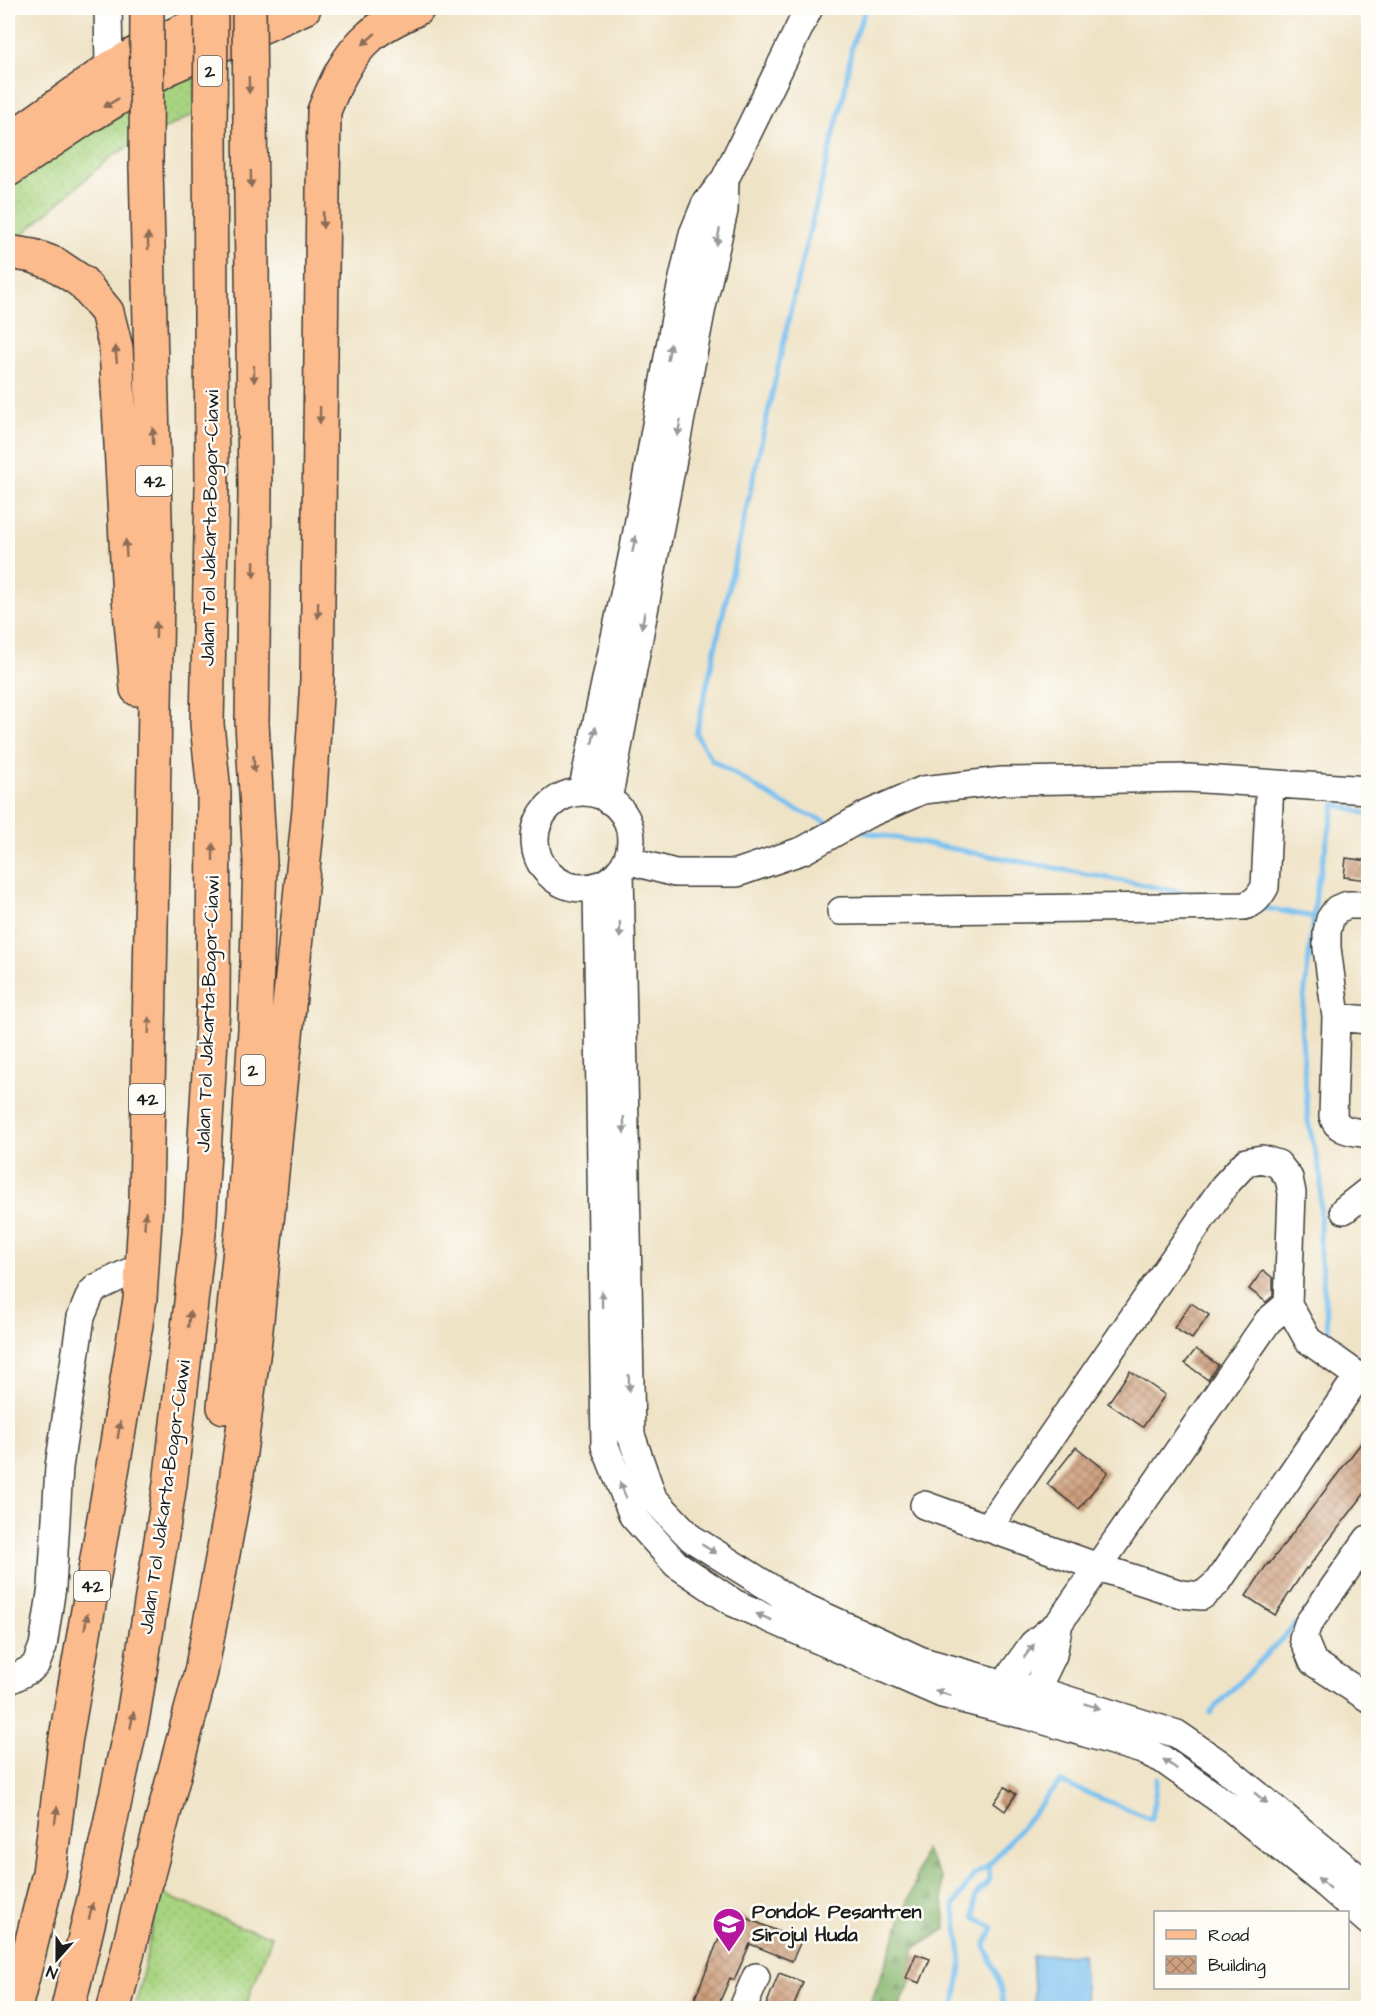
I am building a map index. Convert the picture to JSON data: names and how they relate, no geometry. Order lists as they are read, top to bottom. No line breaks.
{"streets":{"main road":["2","42","Jalan Tol Jakarta–Bogor–Ciawi"]},"places":{"school or university":["Pondok Pesantren Sirojul Huda"]},"legend":["Road","Building"],"north":"bottom"}
